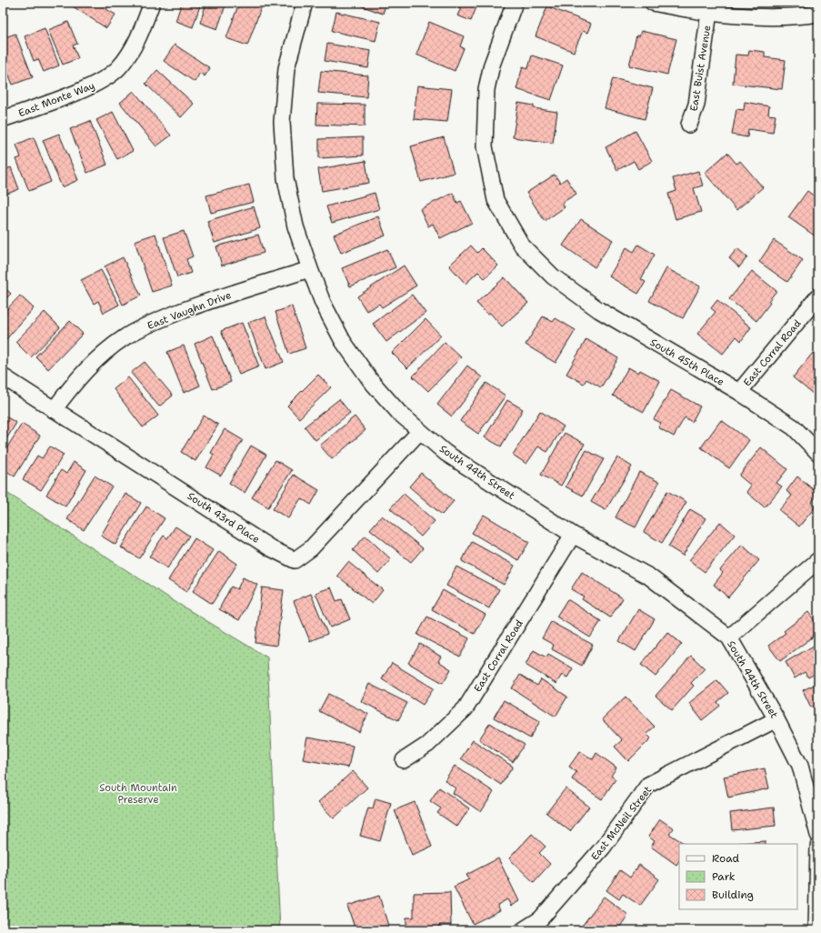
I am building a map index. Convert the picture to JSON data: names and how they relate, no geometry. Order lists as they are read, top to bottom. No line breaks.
{"streets":{"street":["East Buist Avenue","East Monte Way","East Vaughn Drive","East Corral Road","South 45th Place","South 44th Street","South 43rd Place","East McNeil Street"]},"crossings":[["East Vaughn Drive","South 44th Street"],["East Vaughn Drive","South 43rd Place"],["East Corral Road","South 45th Place"],["East Corral Road","South 44th Street"],["South 44th Street","South 43rd Place"],["South 44th Street","East McNeil Street"]],"parks":["South Mountain Preserve"],"legend":["Road","Park","Building"]}
